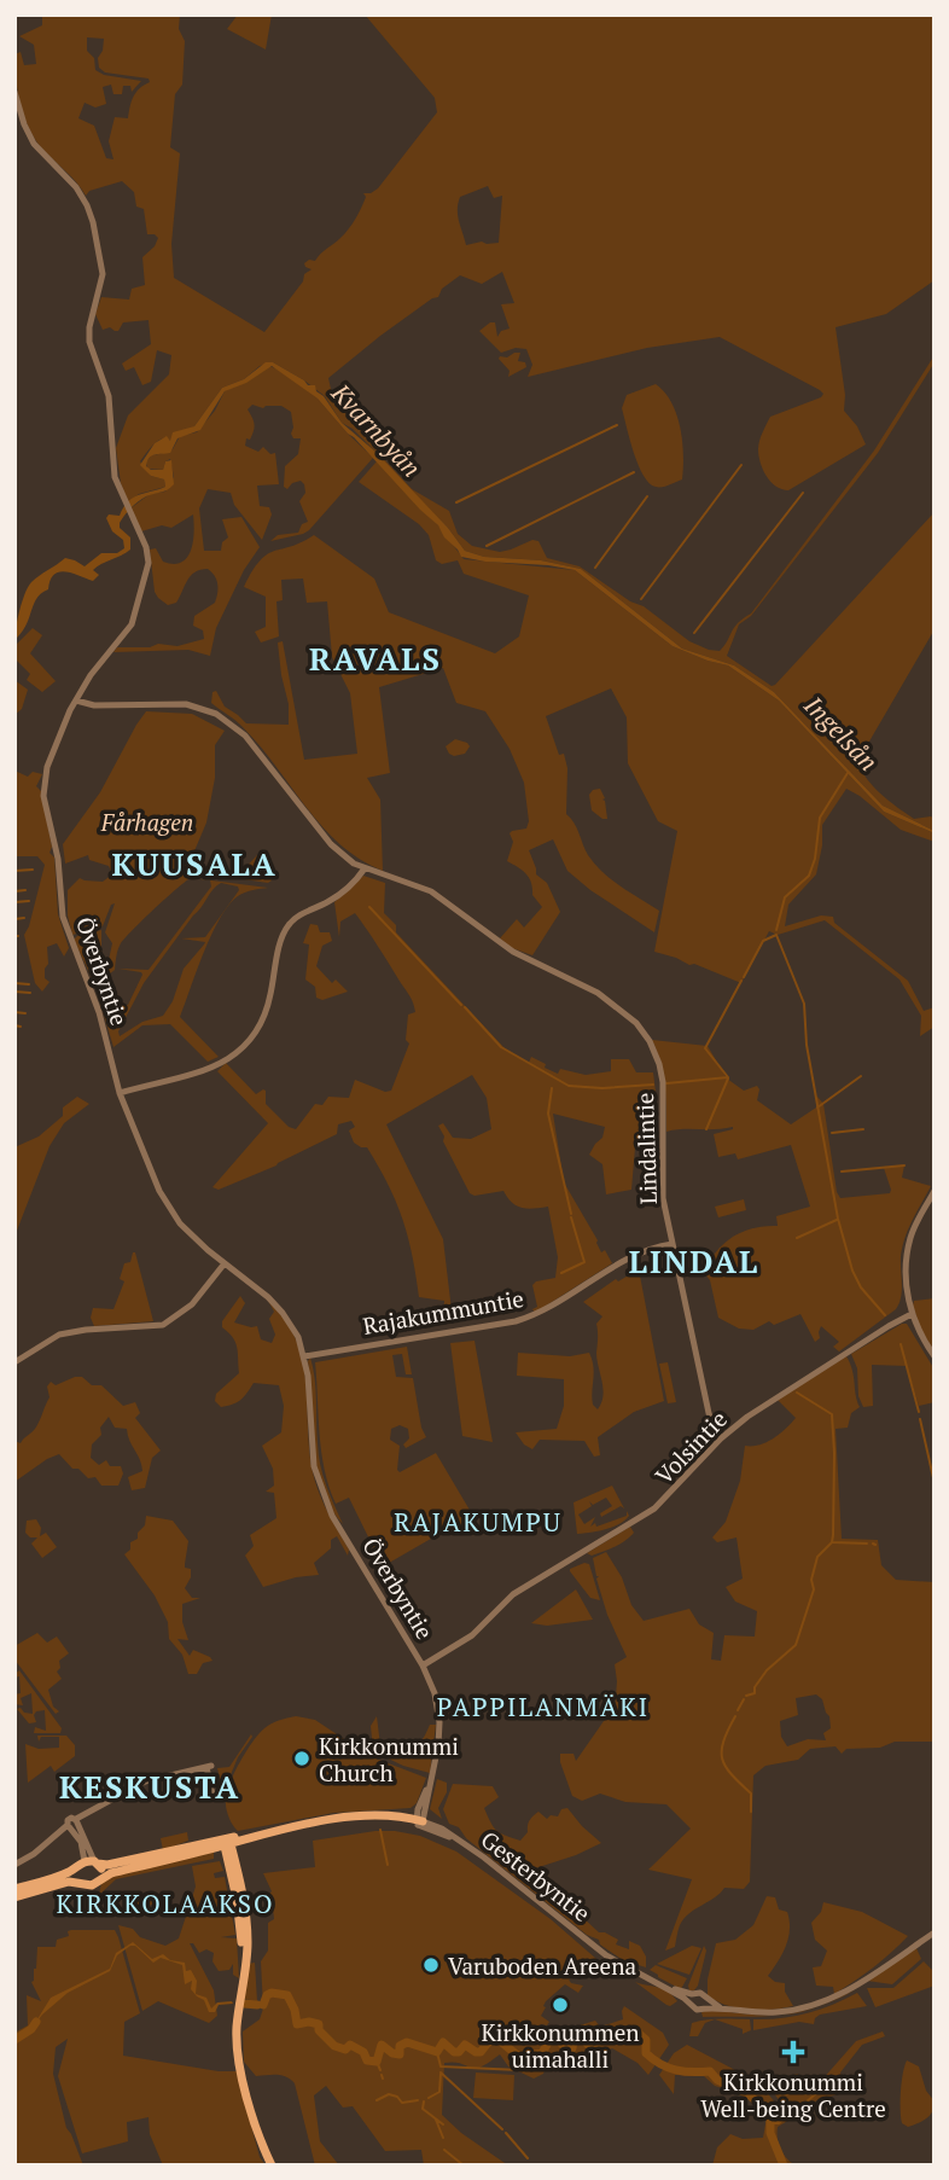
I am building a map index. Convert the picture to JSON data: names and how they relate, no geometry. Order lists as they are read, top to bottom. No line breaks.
{"streets":{"street":["Överbyntie","Lindalintie","Rajakummuntie","Volsintie","Gesterbyntie"]},"crossings":[["Överbyntie","Lindalintie"],["Överbyntie","Rajakummuntie"],["Överbyntie","Volsintie"],["Överbyntie","Gesterbyntie"],["Lindalintie","Rajakummuntie"],["Lindalintie","Volsintie"]],"districts":["RAVALS","KUUSALA","LINDAL","RAJAKUMPU","PAPPILANMÄKI","KESKUSTA","KIRKKOLAAKSO"],"water":["Kvarnbyån","Ingelsån"],"parks":["Fårhagen"],"places":{"other":["Kirkkonummi Church","Varuboden Areena","Kirkkonummen uimahalli"],"health":["Kirkkonummi Well-being Centre"]}}
